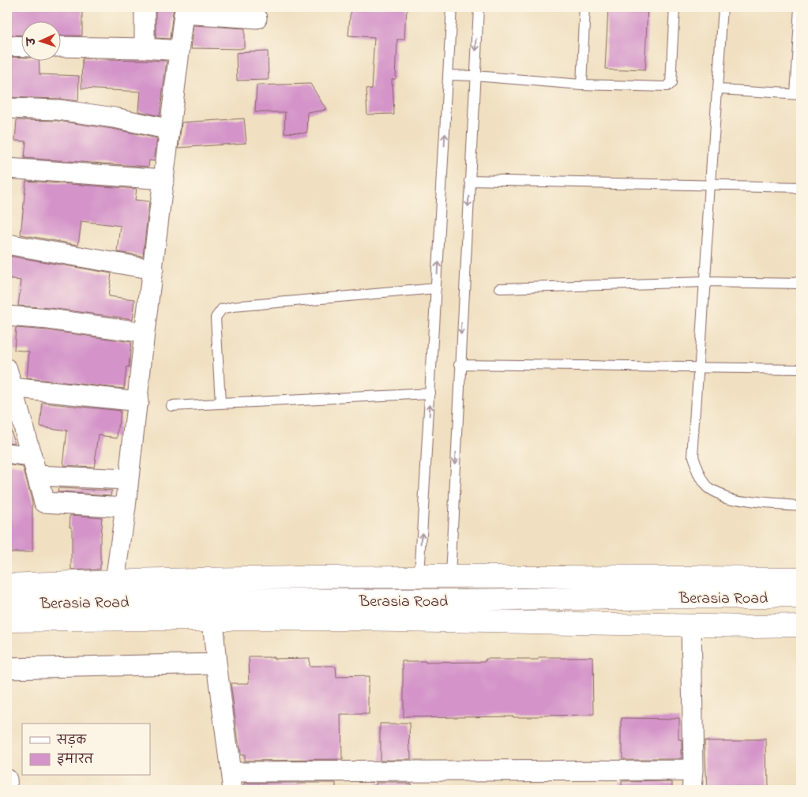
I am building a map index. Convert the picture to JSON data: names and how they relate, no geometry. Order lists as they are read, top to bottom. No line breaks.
{"streets":{"street":["Berasia Road"]},"legend":["सड़क","इमारत"],"north":"left"}
